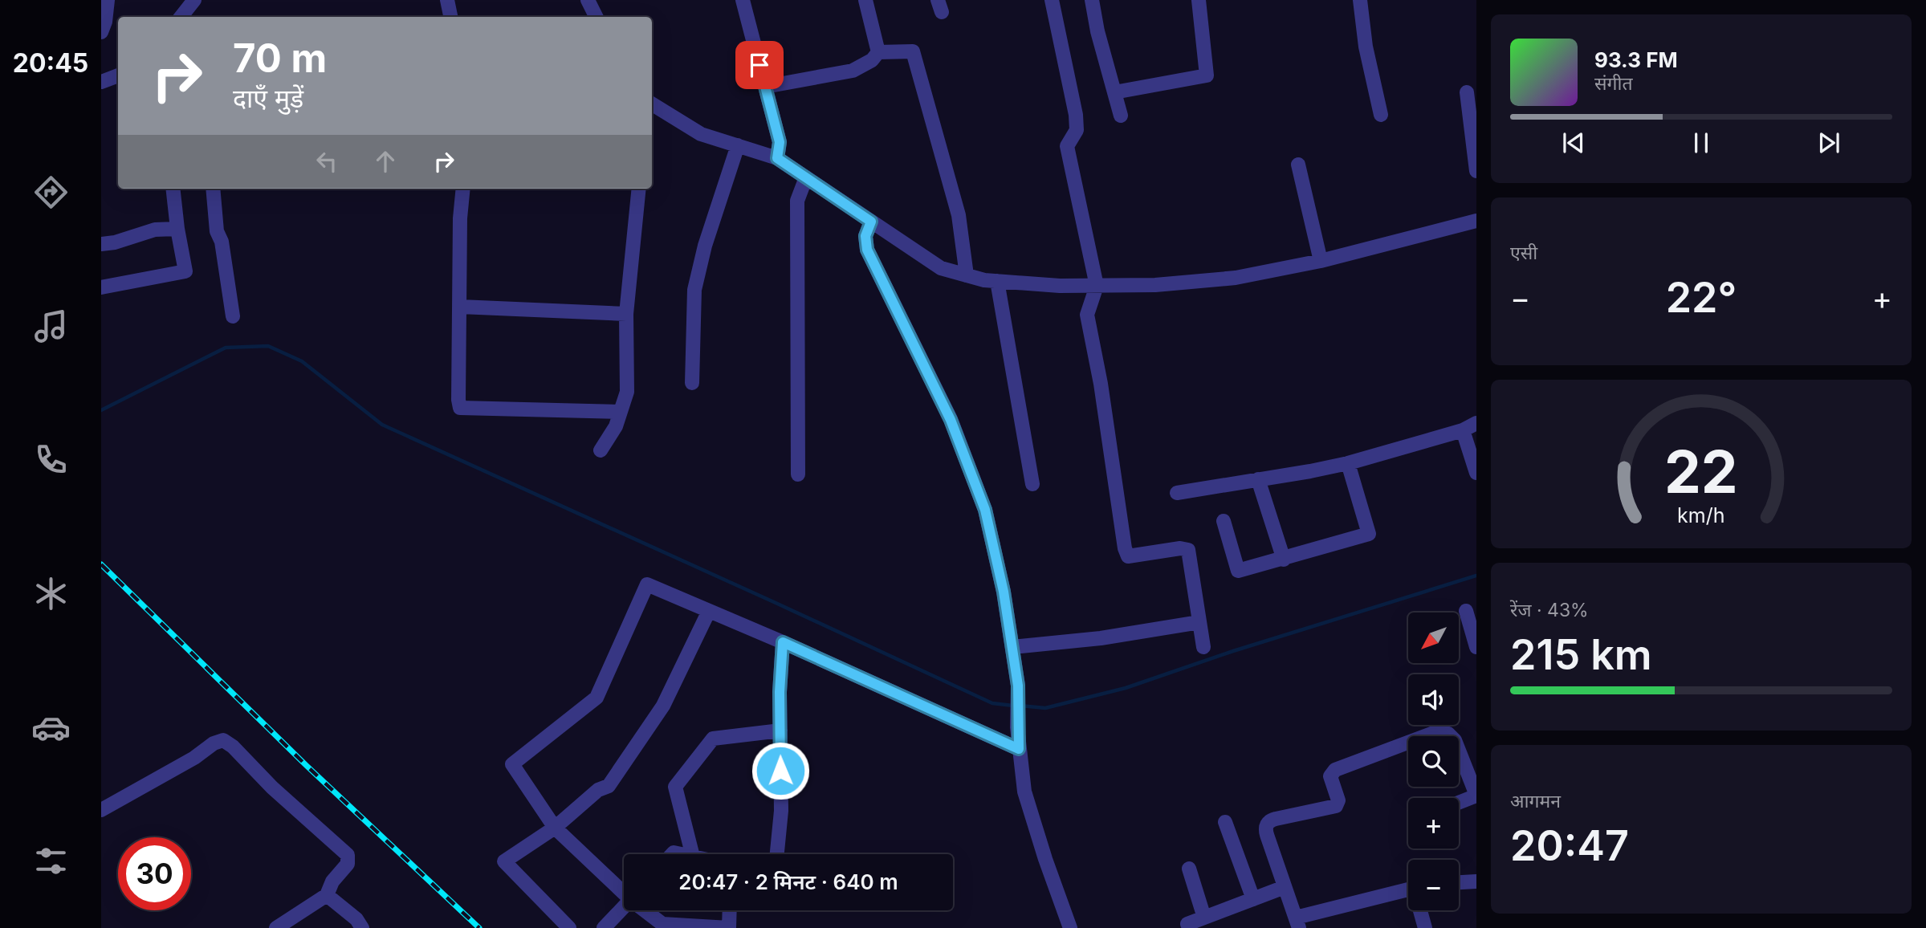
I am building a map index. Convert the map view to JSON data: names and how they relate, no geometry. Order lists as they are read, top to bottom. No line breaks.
{"north":"bottom left","page":{"tabs":"20:45","turn":["70 m","दाएँ मुड़ें"],"song":["93.3 FM","संगीत"],"tile":["एसी",["रेंज · 43%","215 km"],["आगमन","20:47"]],"heat":["−","22°","+"],"map_buttons":["+","−"],"limit":"30","trip":"20:47 · 2 मिनट · 640 m","gauge":["22","km/h"]}}
